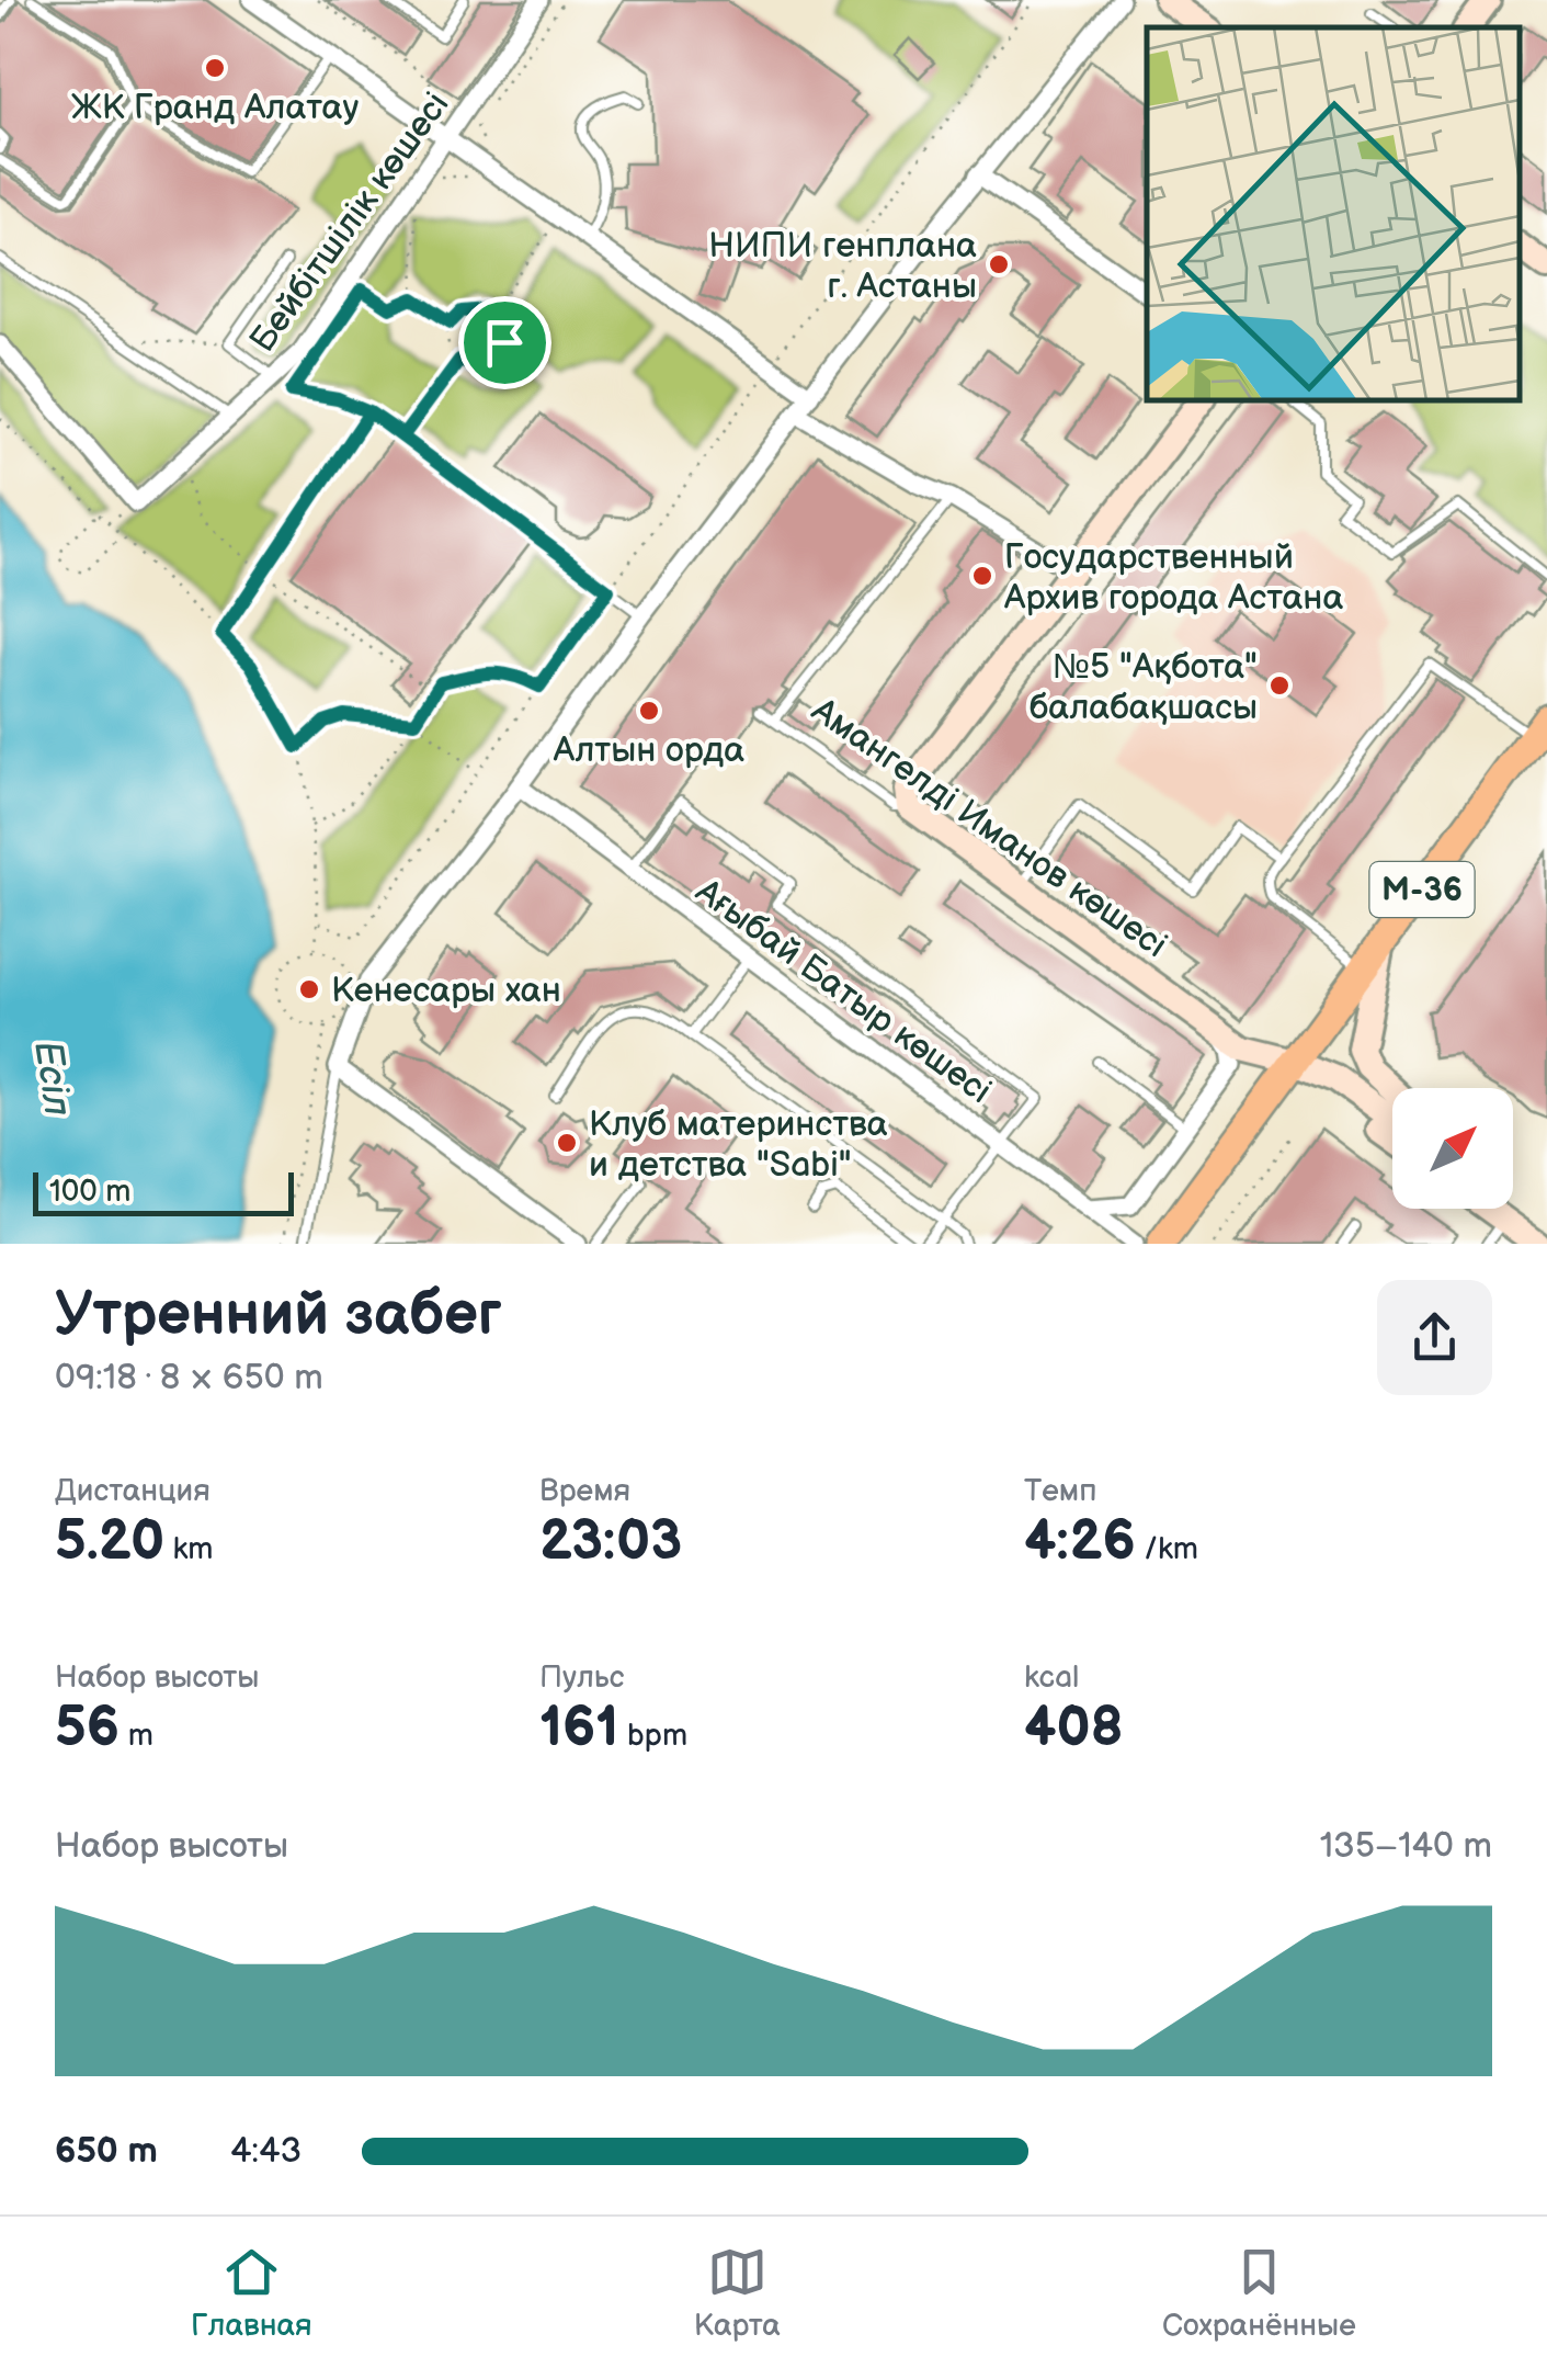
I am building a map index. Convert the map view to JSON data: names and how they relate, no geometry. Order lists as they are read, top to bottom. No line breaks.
{"streets":{"main road":["M-36"],"street":["Бейбітшілік көшесі","Амангелді Иманов көшесі","Ағыбай Батыр көшесі"]},"crossings":[["Амангелді Иманов көшесі","M-36"]],"water":["Есіл"],"places":["ЖК Гранд Алатау","НИПИ генплана г. Астаны","Государственный Архив города Астана","№5 \"Ақбота\" балабақшасы","Алтын орда","Кенесары хан","Клуб материнства и детства \"Sabi\""],"scale_bar":"100 m","north":"top right","page":{"scale":"100 m","heading":["Утренний забег","09:18 · 8 × 650 m"],"stats":[["Дистанция","5.20 km"],["Время","23:03"],["Темп","4:26 /km"],["Набор высоты","56 m"],["Пульс","161 bpm"],["kcal","408"]],"chart":["Набор высоты","135–140 m"],"list":[{"name":"650 m","note":"4:43"}],"tabs":["Главная","Карта","Сохранённые"]}}
